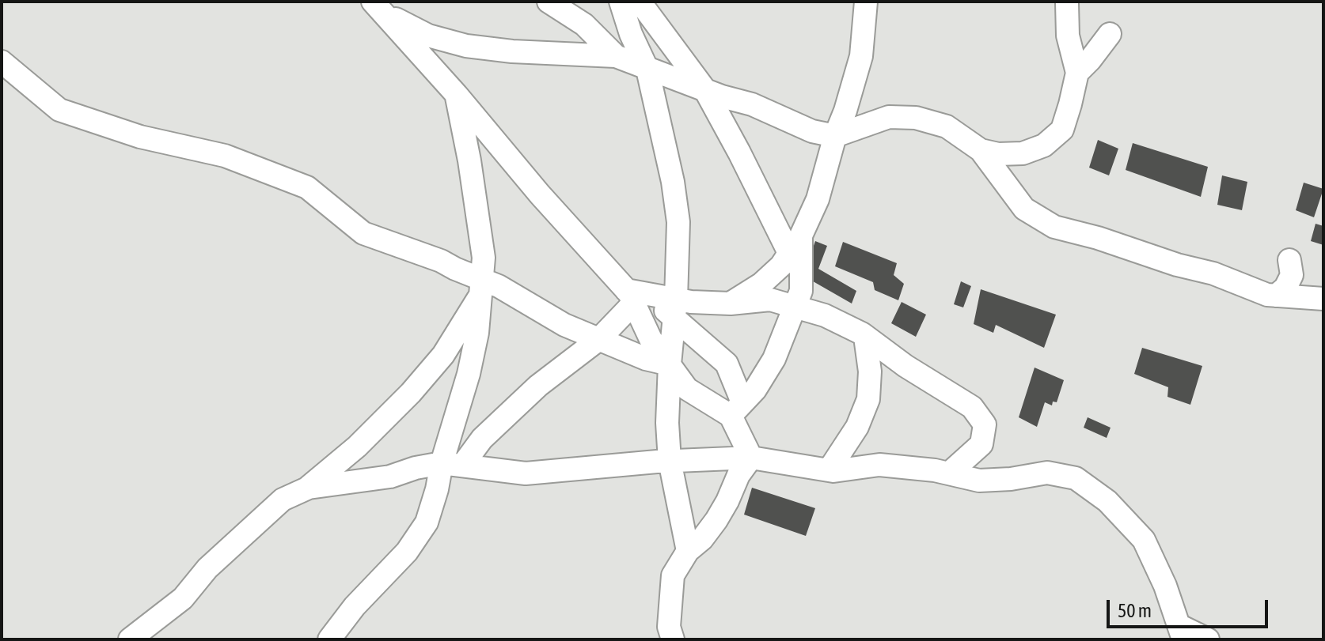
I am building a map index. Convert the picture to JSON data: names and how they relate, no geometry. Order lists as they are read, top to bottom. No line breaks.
{"scale_bar":"50 m"}
